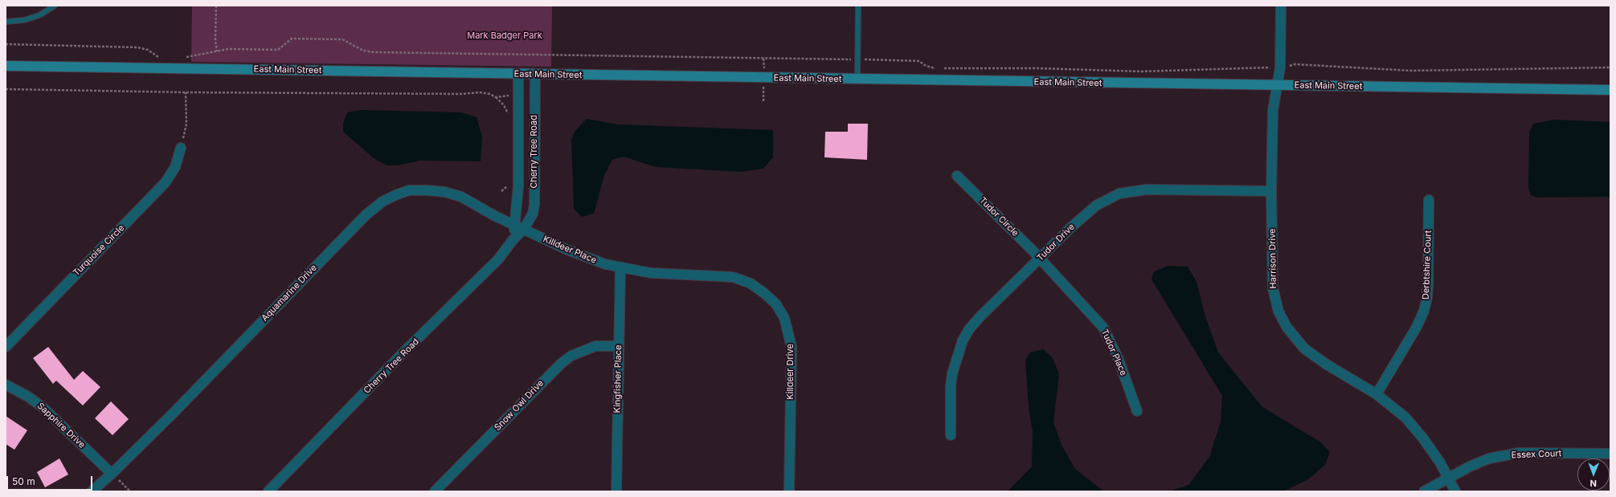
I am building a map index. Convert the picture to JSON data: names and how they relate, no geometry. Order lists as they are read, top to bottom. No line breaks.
{"streets":{"main road":["East Main Street"],"street":["Cherry Tree Road","Tudor Circle","Tudor Drive","Killdeer Place","Turquoise Circle","Harrison Drive","Derbtshire Court","Aquamarine Drive","Tudor Place","Killdeer Drive","Kingfisher Place","Snow Owl Drive","Sapphire Drive","Essex Court"]},"crossings":[["East Main Street","Cherry Tree Road"],["East Main Street","Harrison Drive"],["Cherry Tree Road","Killdeer Place"],["Cherry Tree Road","Aquamarine Drive"],["Tudor Circle","Tudor Drive"],["Tudor Circle","Tudor Place"],["Tudor Drive","Harrison Drive"],["Tudor Drive","Tudor Place"],["Killdeer Place","Aquamarine Drive"],["Killdeer Place","Killdeer Drive"],["Killdeer Place","Kingfisher Place"],["Harrison Drive","Derbtshire Court"],["Harrison Drive","Essex Court"],["Aquamarine Drive","Sapphire Drive"],["Killdeer Drive","Kingfisher Place"],["Kingfisher Place","Snow Owl Drive"]],"parks":["Mark Badger Park"],"scale_bar":"50 m","north":"bottom"}
